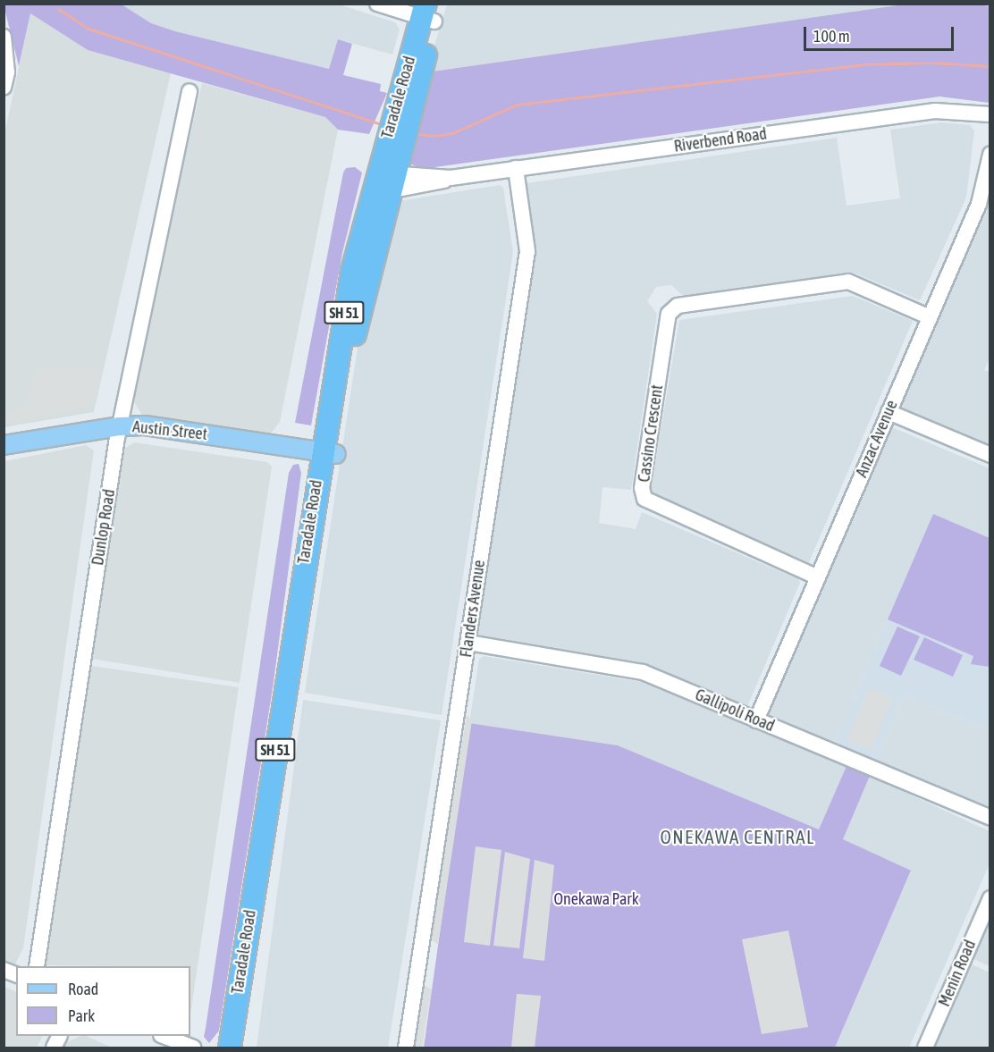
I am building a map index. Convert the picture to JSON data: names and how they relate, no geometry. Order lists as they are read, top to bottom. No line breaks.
{"streets":{"highway":["Taradale Road","SH 51"],"main road":["Austin Street"],"street":["Riverbend Road","Cassino Crescent","Anzac Avenue","Dunlop Road","Flanders Avenue","Gallipoli Road","Menin Road"]},"crossings":[["Taradale Road","Riverbend Road"],["Taradale Road","Austin Street"],["Riverbend Road","Flanders Avenue"],["Austin Street","Dunlop Road"],["Cassino Crescent","Anzac Avenue"],["Anzac Avenue","Gallipoli Road"],["Flanders Avenue","Gallipoli Road"]],"districts":["ONEKAWA CENTRAL"],"parks":["Onekawa Park"],"legend":["Road","Park"],"scale_bar":"100 m"}
